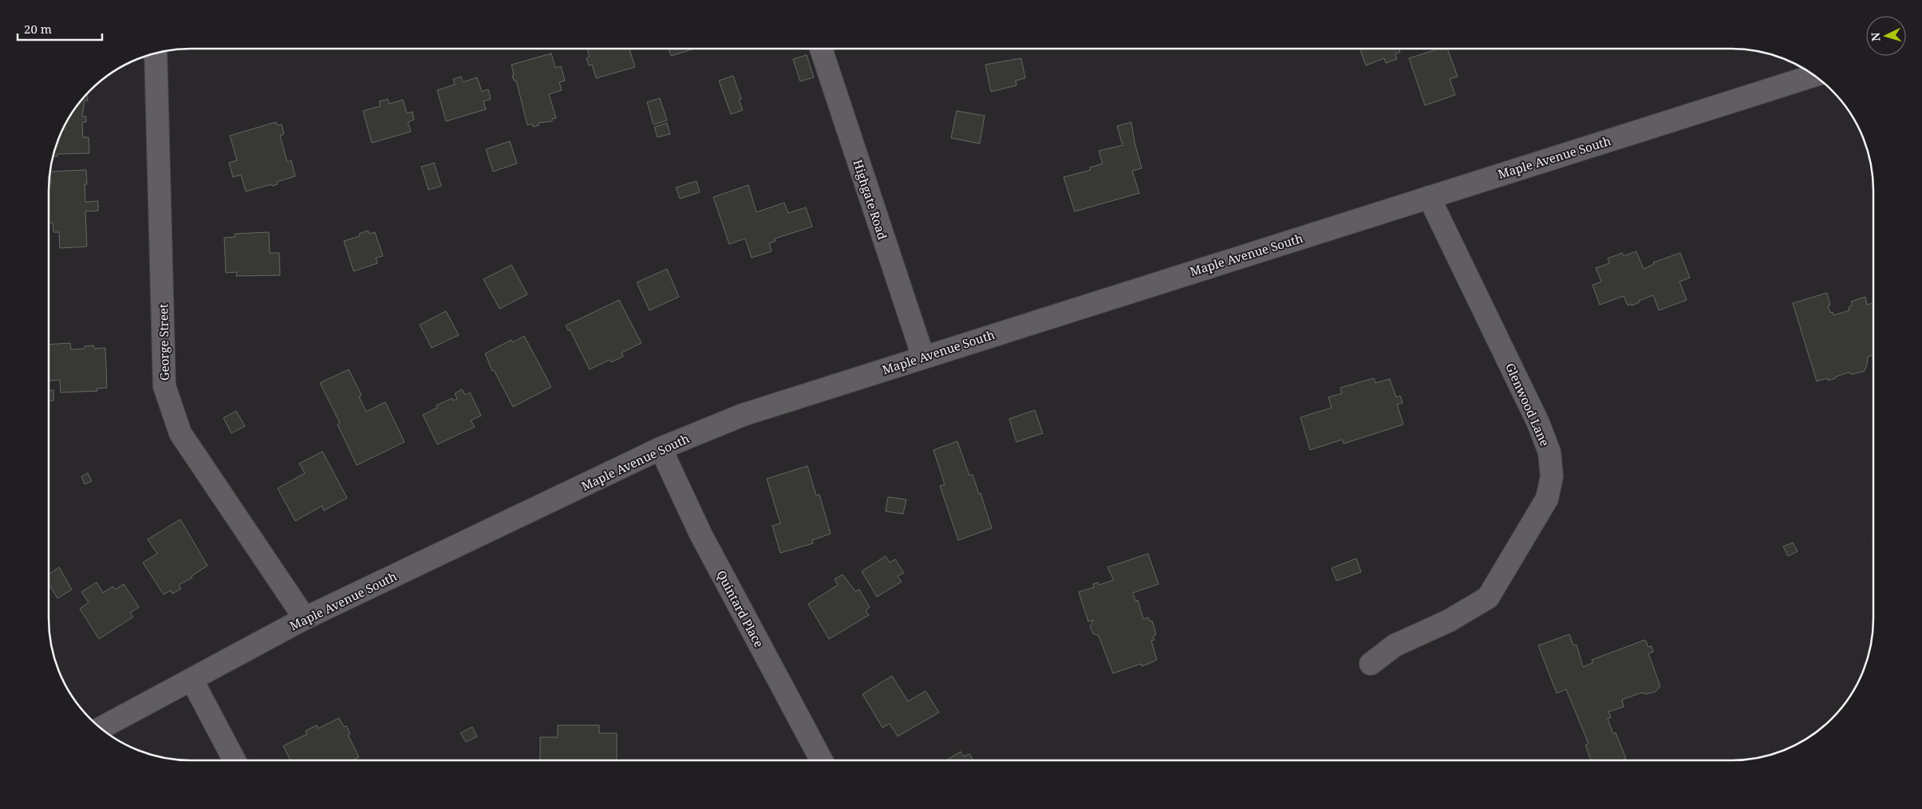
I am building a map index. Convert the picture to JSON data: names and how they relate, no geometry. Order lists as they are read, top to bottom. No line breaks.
{"streets":{"street":["Maple Avenue South","Highgate Road","George Street","Glenwood Lane","Quintard Place"]},"crossings":[["Maple Avenue South","Highgate Road"],["Maple Avenue South","George Street"],["Maple Avenue South","Glenwood Lane"],["Maple Avenue South","Quintard Place"]],"scale_bar":"20 m","north":"left"}
